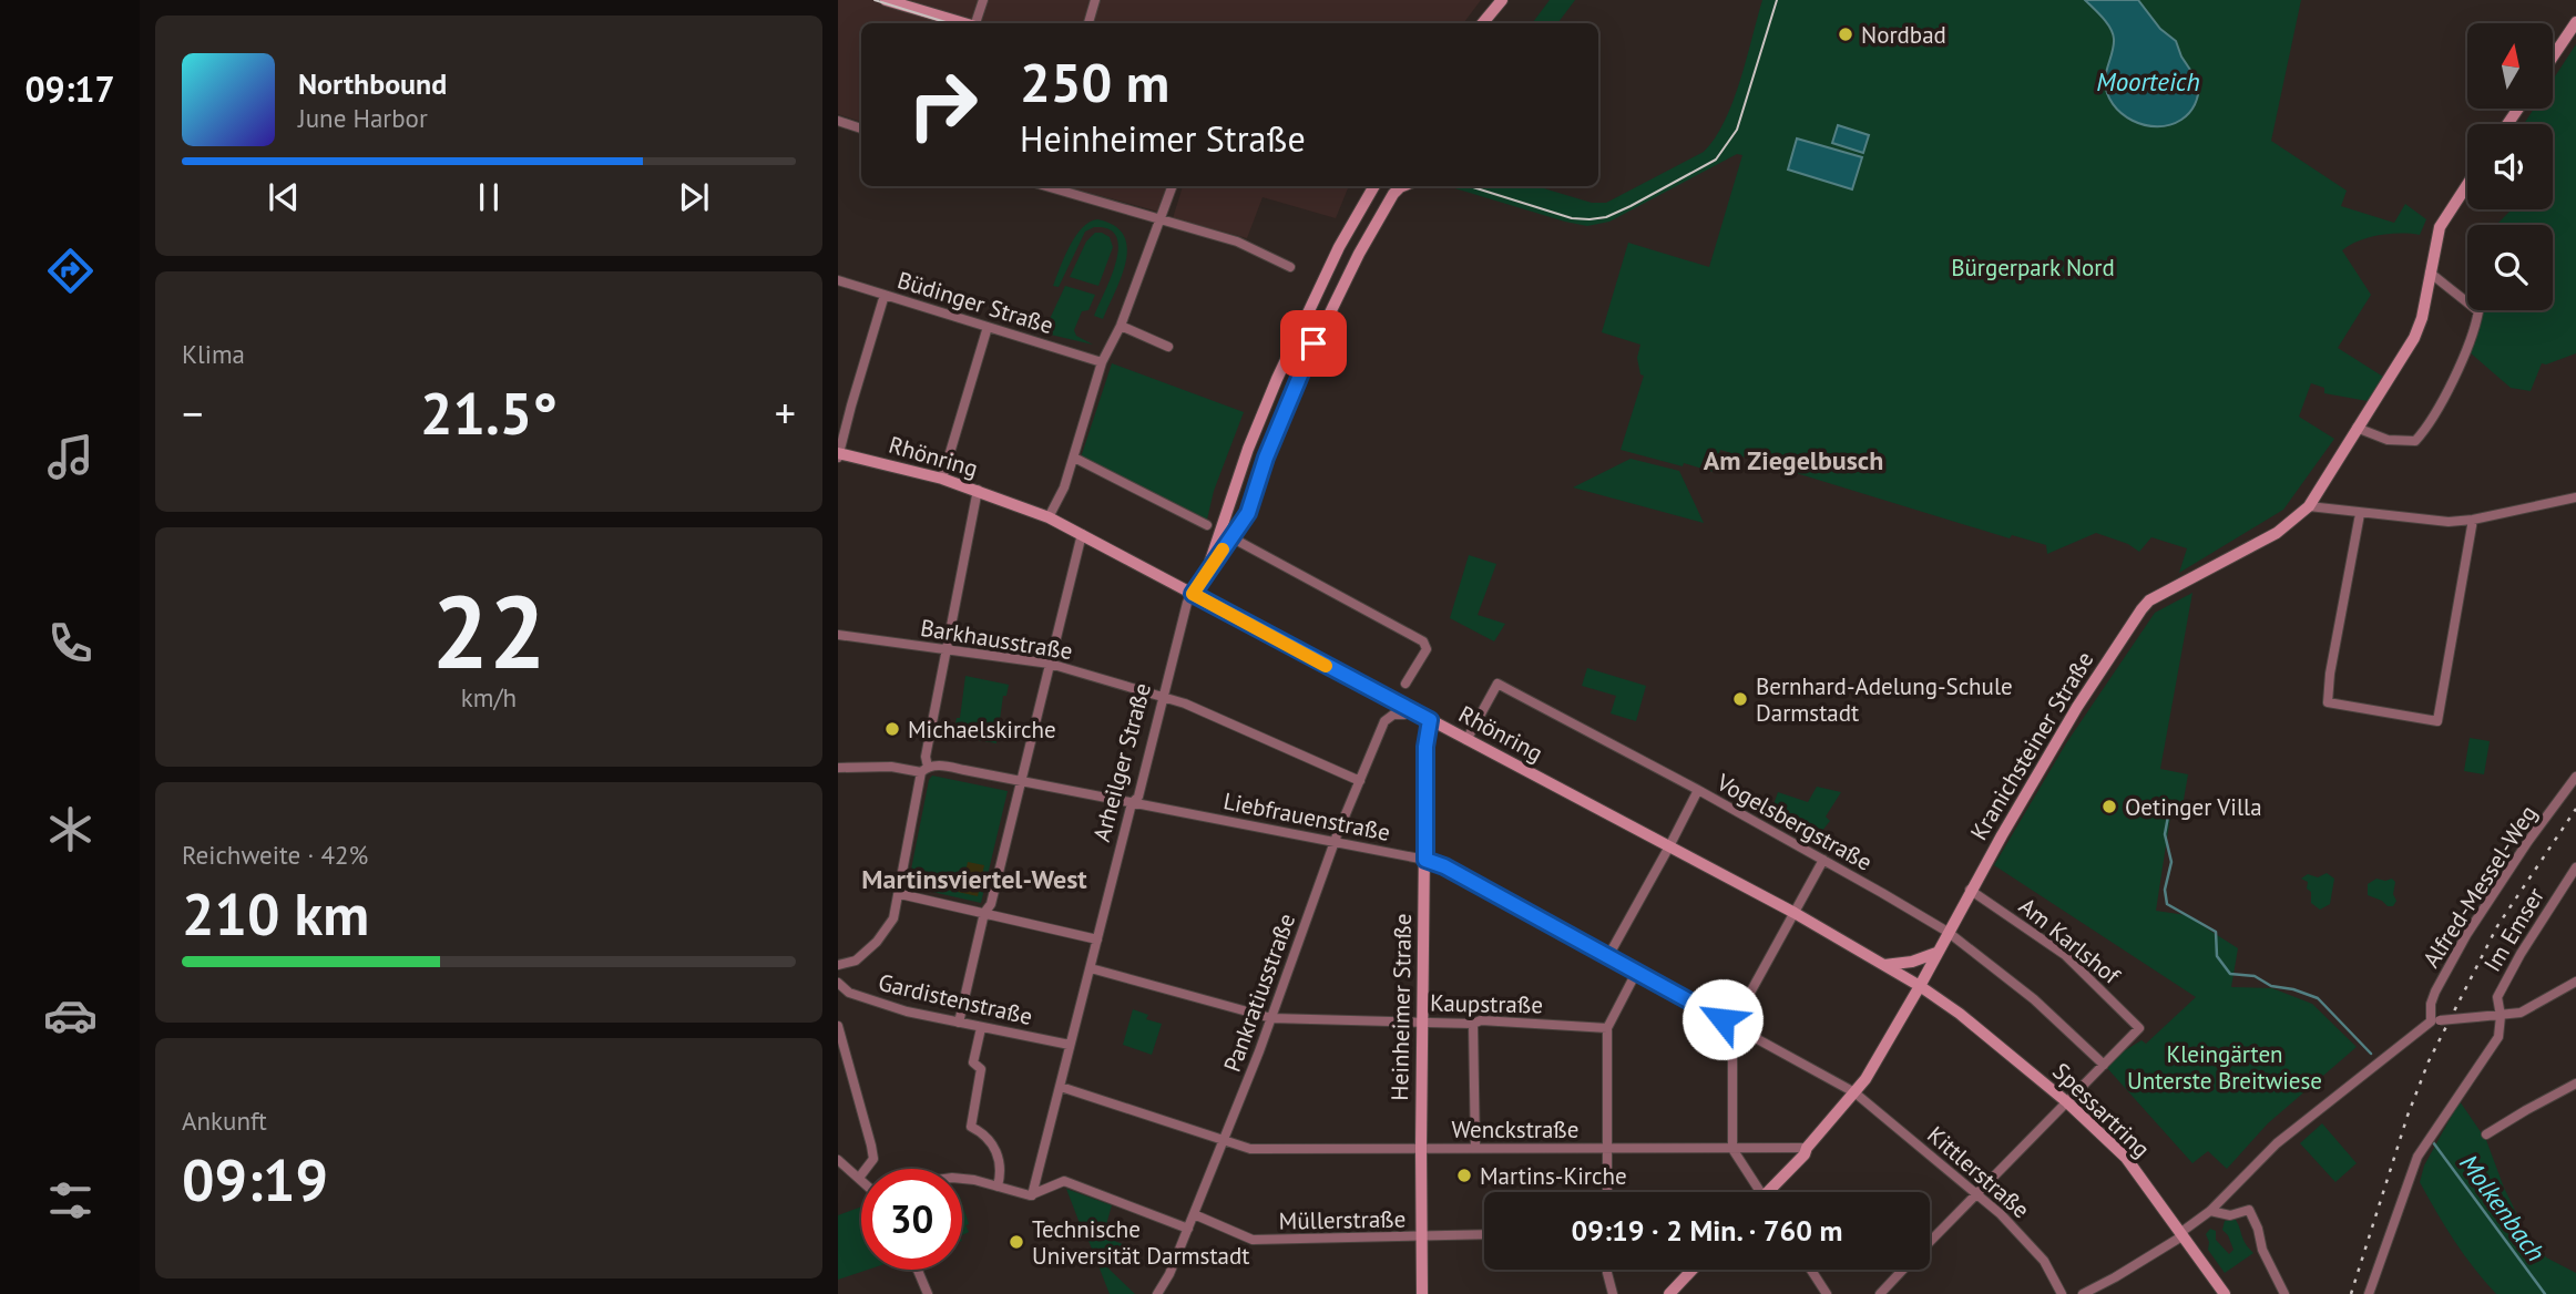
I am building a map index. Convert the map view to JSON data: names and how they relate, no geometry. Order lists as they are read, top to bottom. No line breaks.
{"streets":{"main road":["Rhönring","Kranichsteiner Straße","Arheilger Straße","Heinheimer Straße","Spessartring"],"street":["Büdinger Straße","Barkhausstraße","Liebfrauenstraße","Vogelsbergstraße","Alfred-Messel-Weg","Im Emser","Am Karlshof","Pankratiusstraße","Gardistenstraße","Kaupstraße","Wenckstraße","Kittlerstraße","Müllerstraße"]},"crossings":[["Rhönring","Kranichsteiner Straße"],["Rhönring","Arheilger Straße"],["Rhönring","Vogelsbergstraße"],["Rhönring","Heinheimer Straße"],["Rhönring","Spessartring"],["Barkhausstraße","Arheilger Straße"],["Barkhausstraße","Pankratiusstraße"],["Kranichsteiner Straße","Liebfrauenstraße"],["Kranichsteiner Straße","Vogelsbergstraße"],["Kranichsteiner Straße","Am Karlshof"],["Kranichsteiner Straße","Spessartring"],["Kranichsteiner Straße","Wenckstraße"],["Kranichsteiner Straße","Kittlerstraße"],["Arheilger Straße","Liebfrauenstraße"],["Arheilger Straße","Gardistenstraße"],["Arheilger Straße","Kaupstraße"],["Arheilger Straße","Wenckstraße"],["Liebfrauenstraße","Pankratiusstraße"],["Liebfrauenstraße","Heinheimer Straße"],["Liebfrauenstraße","Kittlerstraße"],["Vogelsbergstraße","Am Karlshof"],["Pankratiusstraße","Kaupstraße"],["Pankratiusstraße","Wenckstraße"],["Pankratiusstraße","Müllerstraße"],["Kaupstraße","Heinheimer Straße"],["Heinheimer Straße","Wenckstraße"],["Heinheimer Straße","Müllerstraße"]],"districts":["Am Ziegelbusch","Martinsviertel-West"],"water":["Moorteich","Molkenbach"],"parks":["Bürgerpark Nord","Kleingärten Unterste Breitwiese"],"places":["Nordbad","Bernhard-Adelung-Schule Darmstadt","Michaelskirche","Oetinger Villa","Martins-Kirche","Technische Universität Darmstadt"],"north":"top","page":{"tabs":"09:17","turn":["250 m","Heinheimer Straße"],"song":["Northbound","June Harbor"],"tile":["Klima",["22","km/h"],["Reichweite · 42%","210 km"],["Ankunft","09:19"]],"heat":["−","21.5°","+"],"limit":"30","trip":"09:19 · 2 Min. · 760 m"}}
